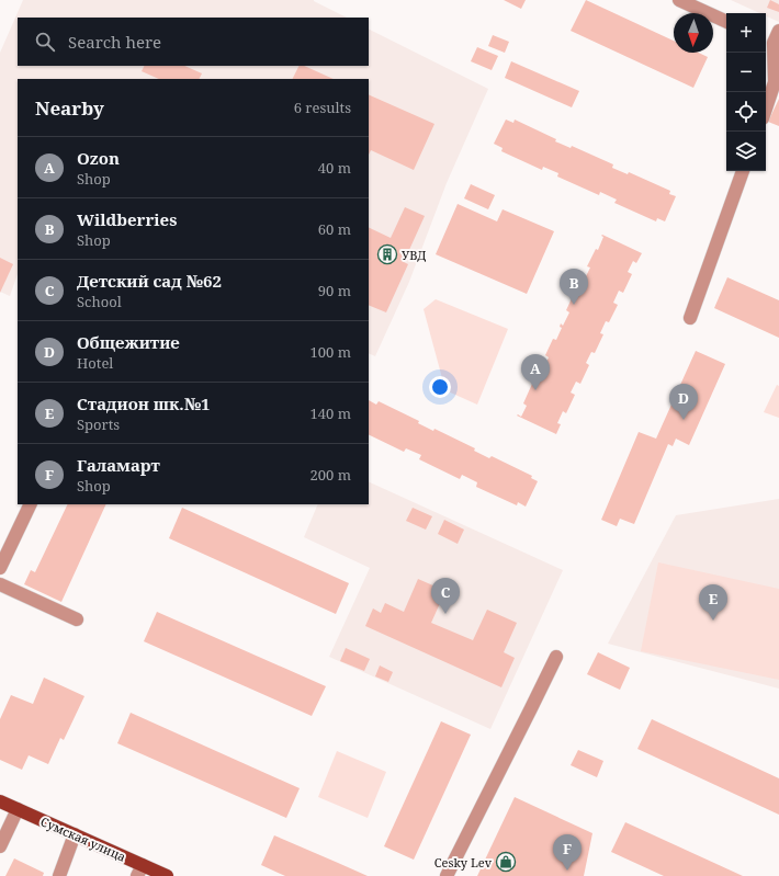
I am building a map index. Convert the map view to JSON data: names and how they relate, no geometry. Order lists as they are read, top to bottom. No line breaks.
{"streets":{"main road":["Сумская улица"]},"places":{"building":["УВД"],"shop":["Cesky Lev"]},"north":"bottom","page":{"map_buttons":["+","−"],"search":"Search here","heading":["Nearby","6 results"],"list":[{"mark":"A","name":"Ozon","note":"Shop","value":"40 m"},{"mark":"B","name":"Wildberries","note":"Shop","value":"60 m"},{"mark":"C","name":"Детский сад №62","note":"School","value":"90 m"},{"mark":"D","name":"Общежитие","note":"Hotel","value":"100 m"},{"mark":"E","name":"Стадион шк.№1","note":"Sports","value":"140 m"},{"mark":"F","name":"Галамарт","note":"Shop","value":"200 m"}],"pins":["B","A","D","C","E","F"]}}
